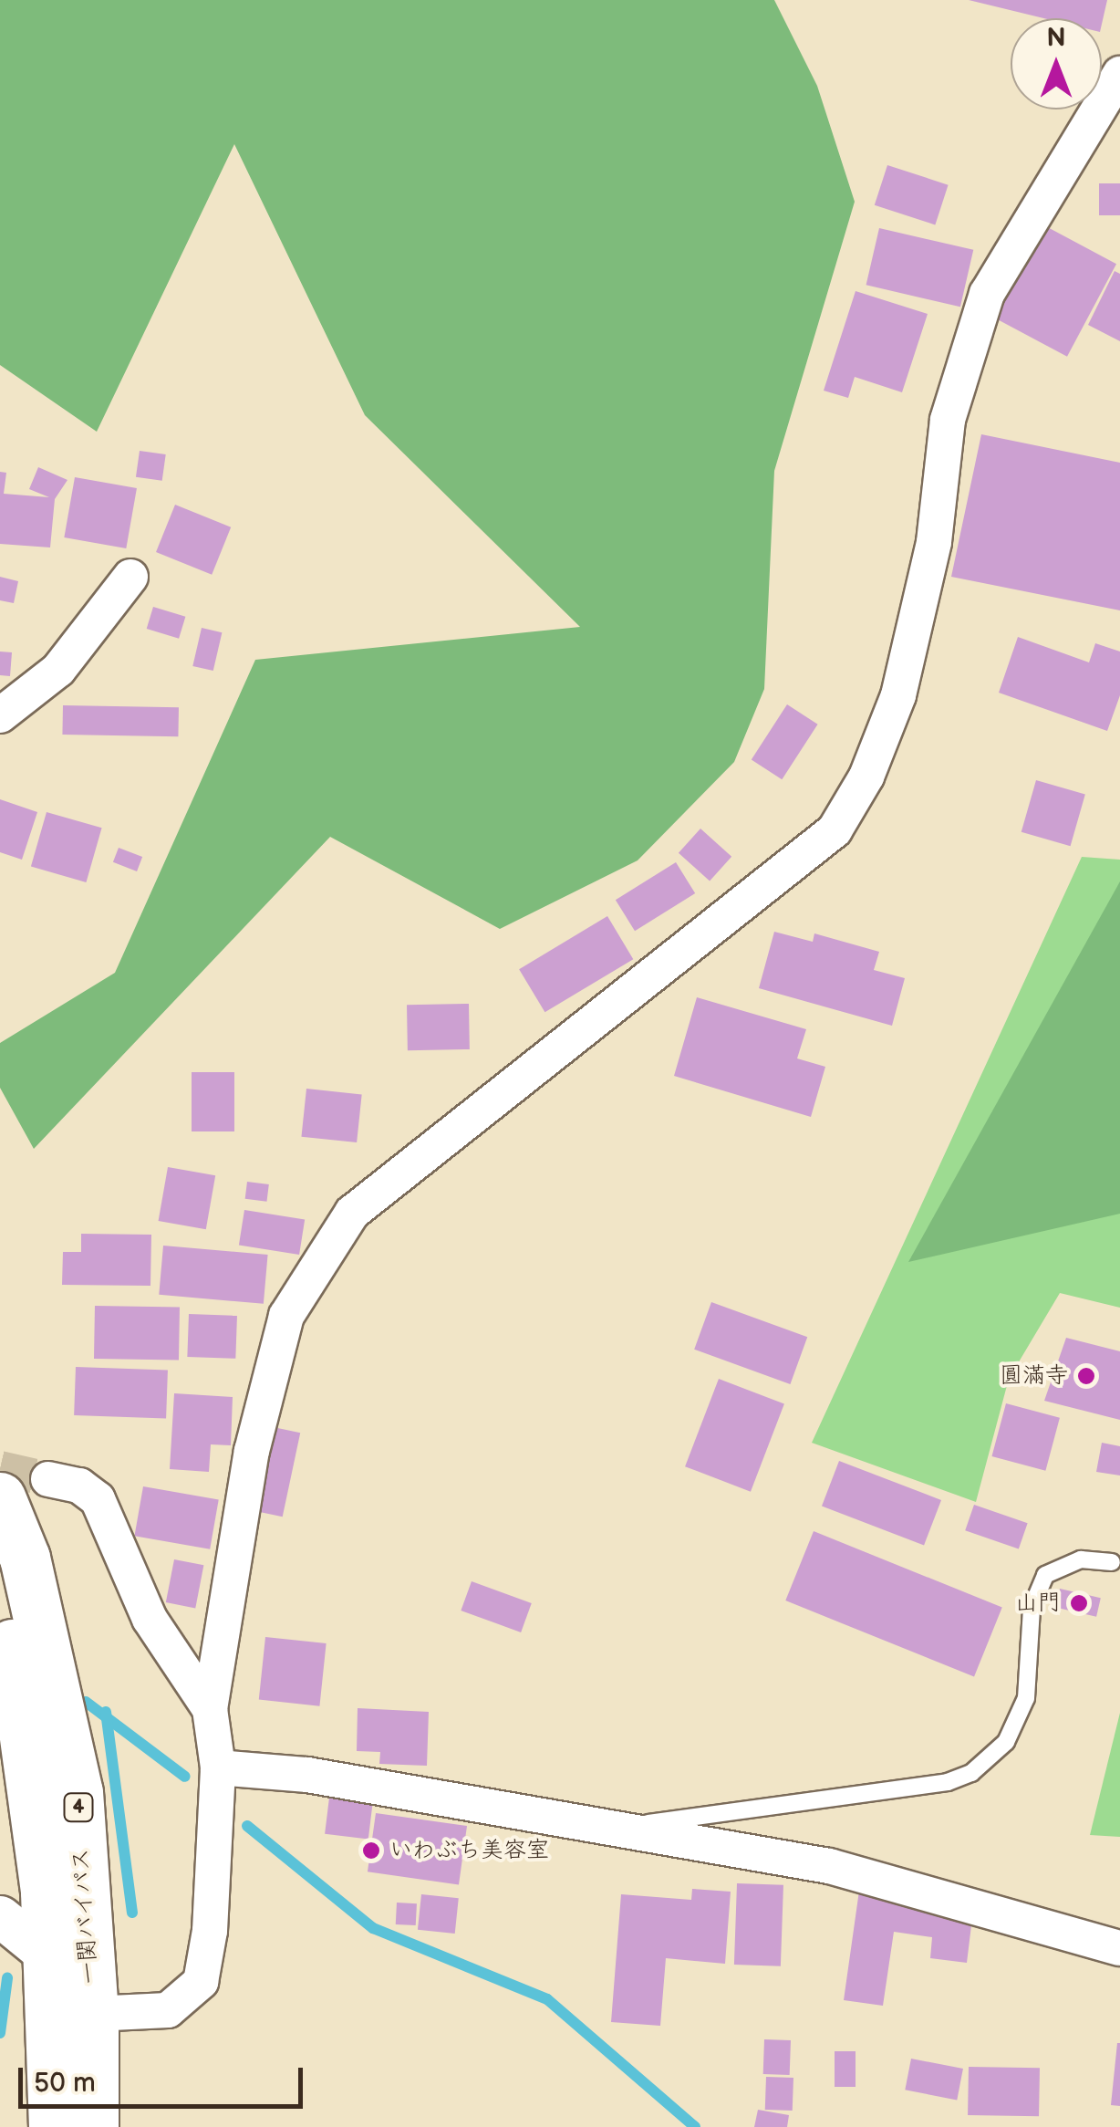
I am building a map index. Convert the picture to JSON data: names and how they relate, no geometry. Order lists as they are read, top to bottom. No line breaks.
{"streets":{"highway":["4","一関バイパス"]},"places":["圓滿寺","山門","いわぶち美容室"],"scale_bar":"50 m","north":"top"}
